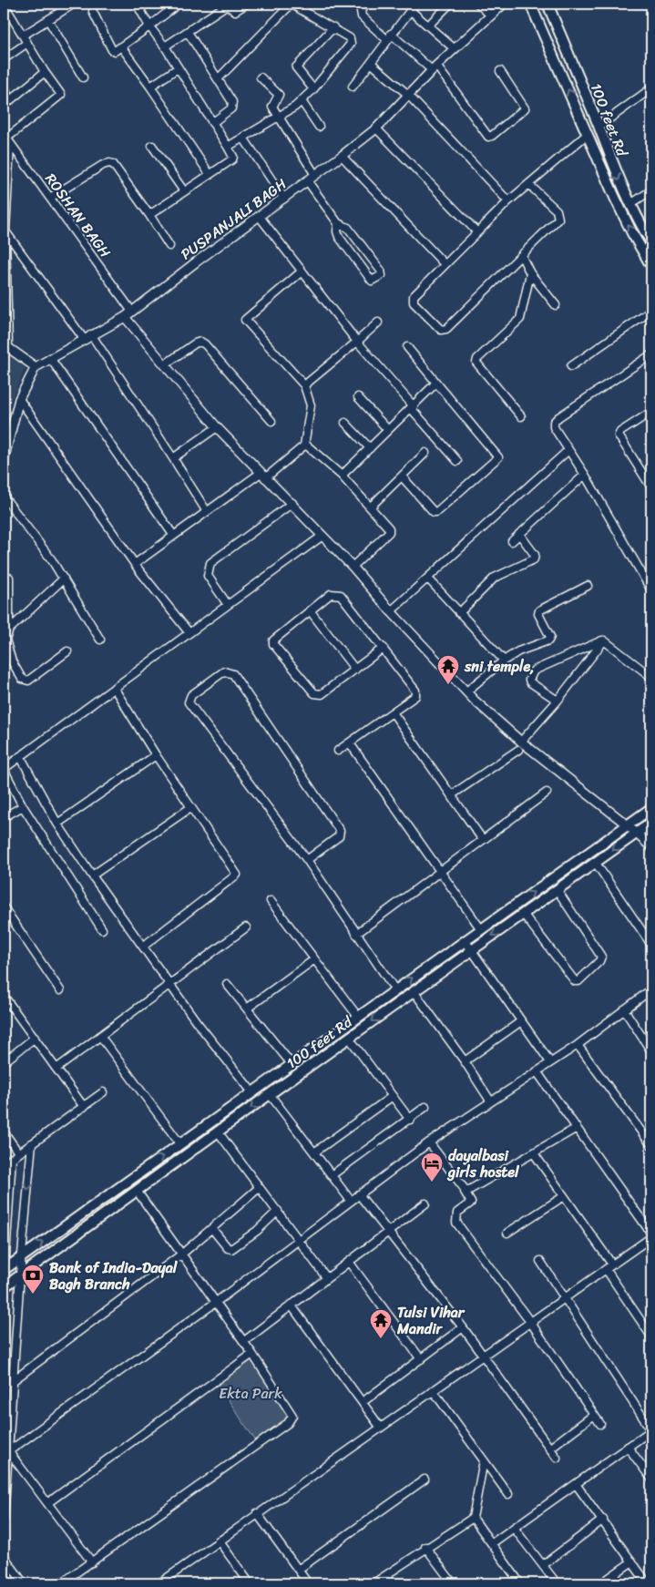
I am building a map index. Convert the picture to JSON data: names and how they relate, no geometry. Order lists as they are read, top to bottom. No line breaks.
{"streets":{"main road":["100 feet Rd"],"street":["ROSHAN BAGH","PUSPANJALI BAGH"]},"crossings":[["ROSHAN BAGH","PUSPANJALI BAGH"]],"parks":["Ekta Park"],"places":{"temple":["sni temple,","Tulsi Vihar Mandir"],"hotel":["dayalbasi girls hostel"],"bank":["Bank of India-Dayal Bagh Branch"]}}
